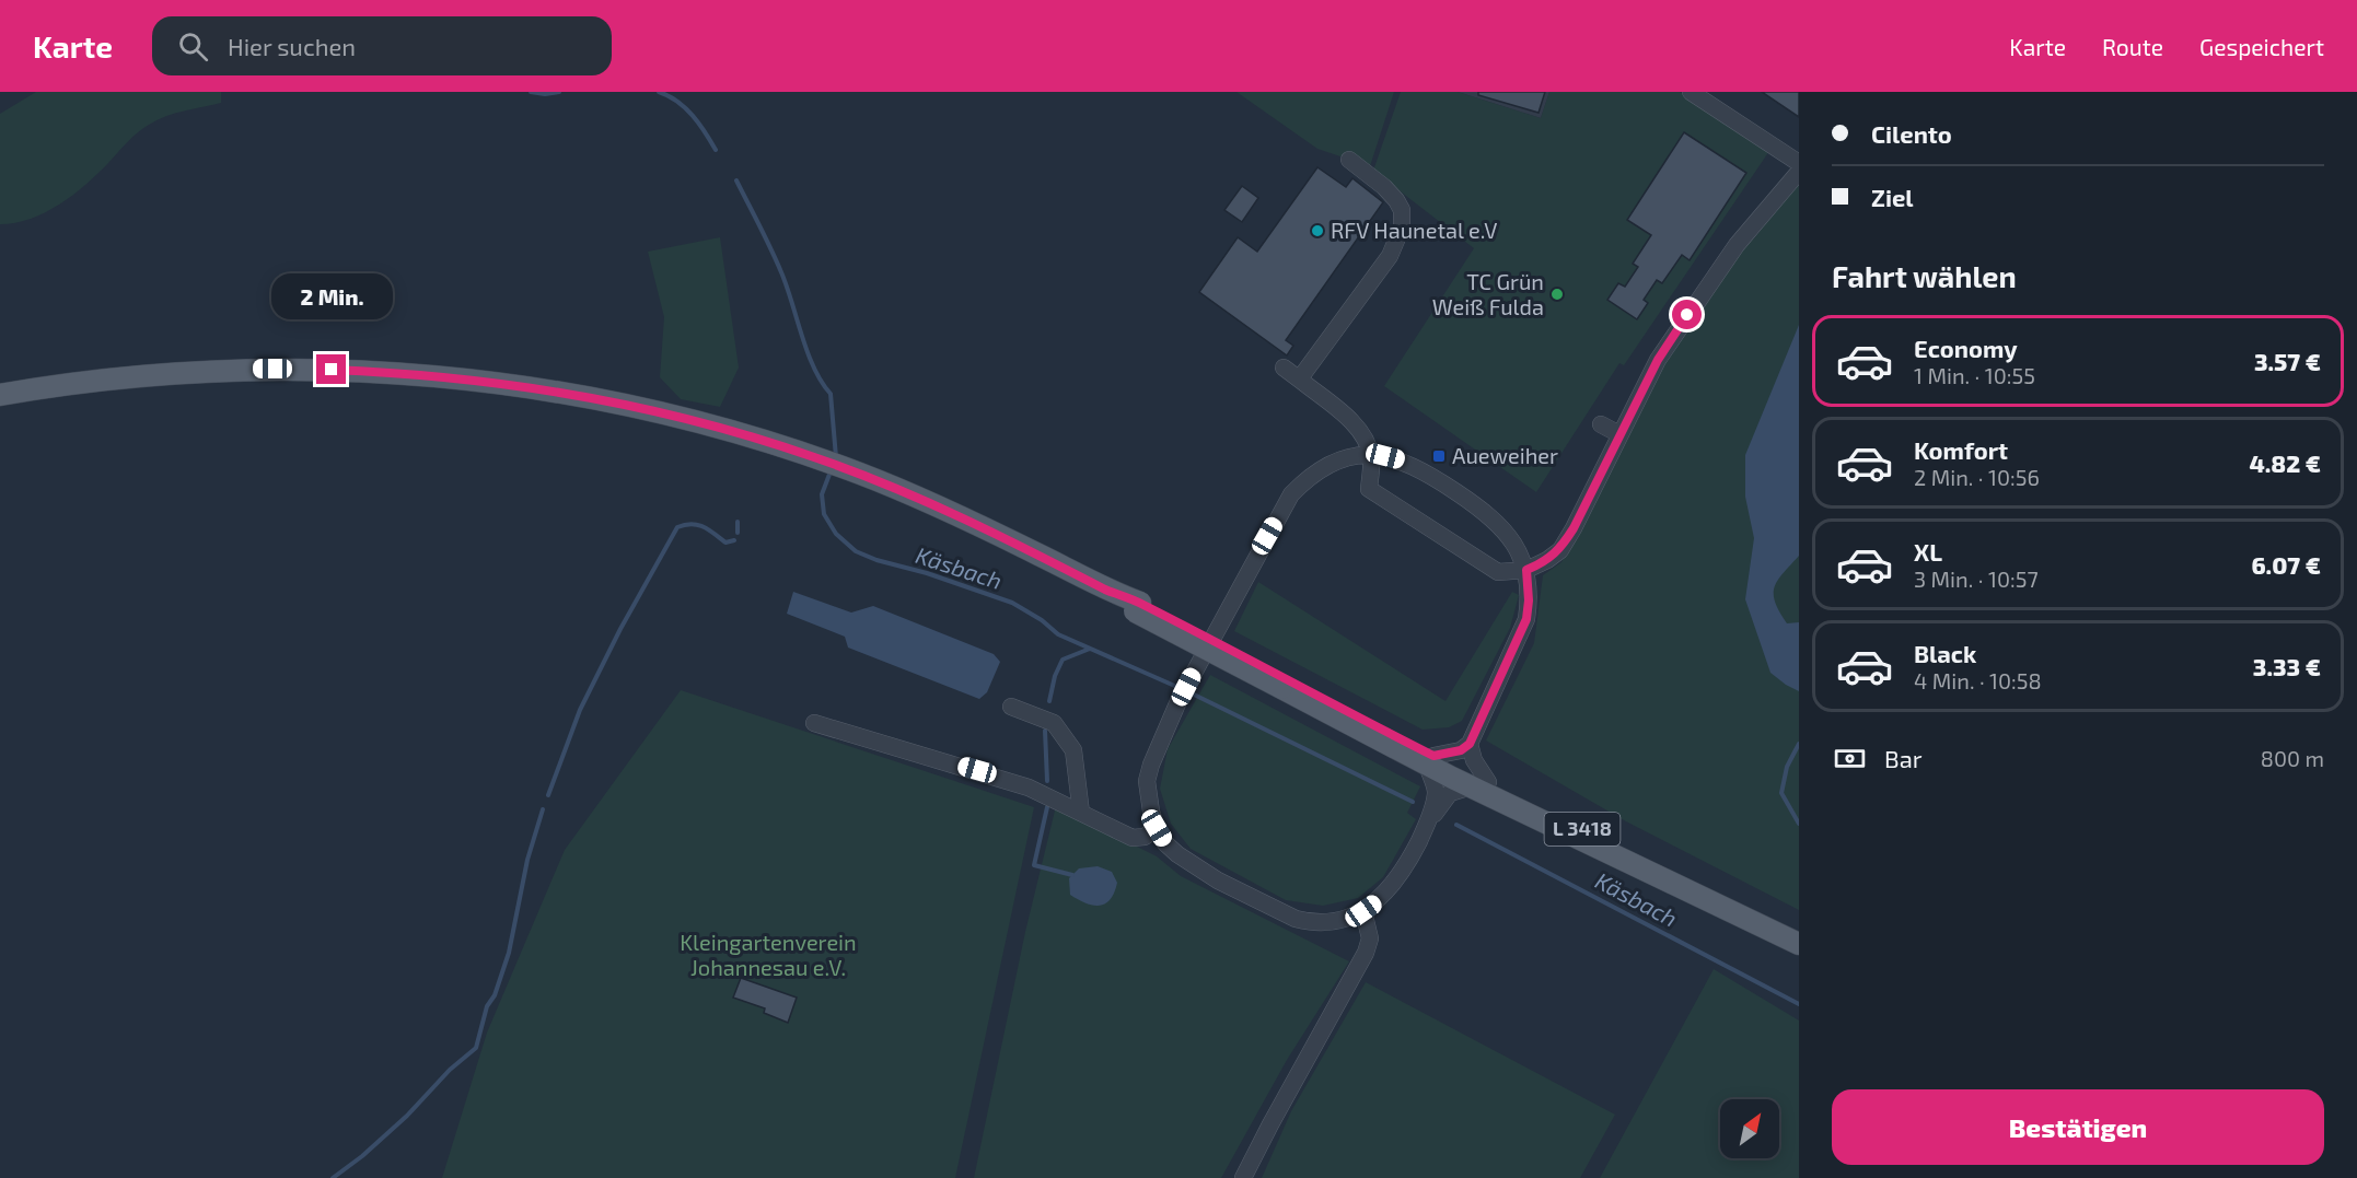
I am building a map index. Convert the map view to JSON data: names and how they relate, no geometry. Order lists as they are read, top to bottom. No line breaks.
{"streets":{"main road":["L 3418"]},"water":["Käsbach"],"parks":["Kleingartenverein Johannesau e.V."],"places":{"other":["RFV Haunetal e.V","TC Grün Weiß Fulda"],"transit":["Aueweiher"]},"north":"top right","page":{"header":"Karte","search":"Hier suchen","nav":["Karte","Route","Gespeichert"],"banner":["Cilento","Ziel"],"heading":"Fahrt wählen","bubble":"2 Min.","list":[{"name":"Economy","note":"1 Min. · 10:55","value":"3.57 €"},{"name":"Komfort","note":"2 Min. · 10:56","value":"4.82 €"},{"name":"XL","note":"3 Min. · 10:57","value":"6.07 €"},{"name":"Black","note":"4 Min. · 10:58","value":"3.33 €"}],"pay":["Bar","800 m"],"buttons":"Bestätigen"}}
